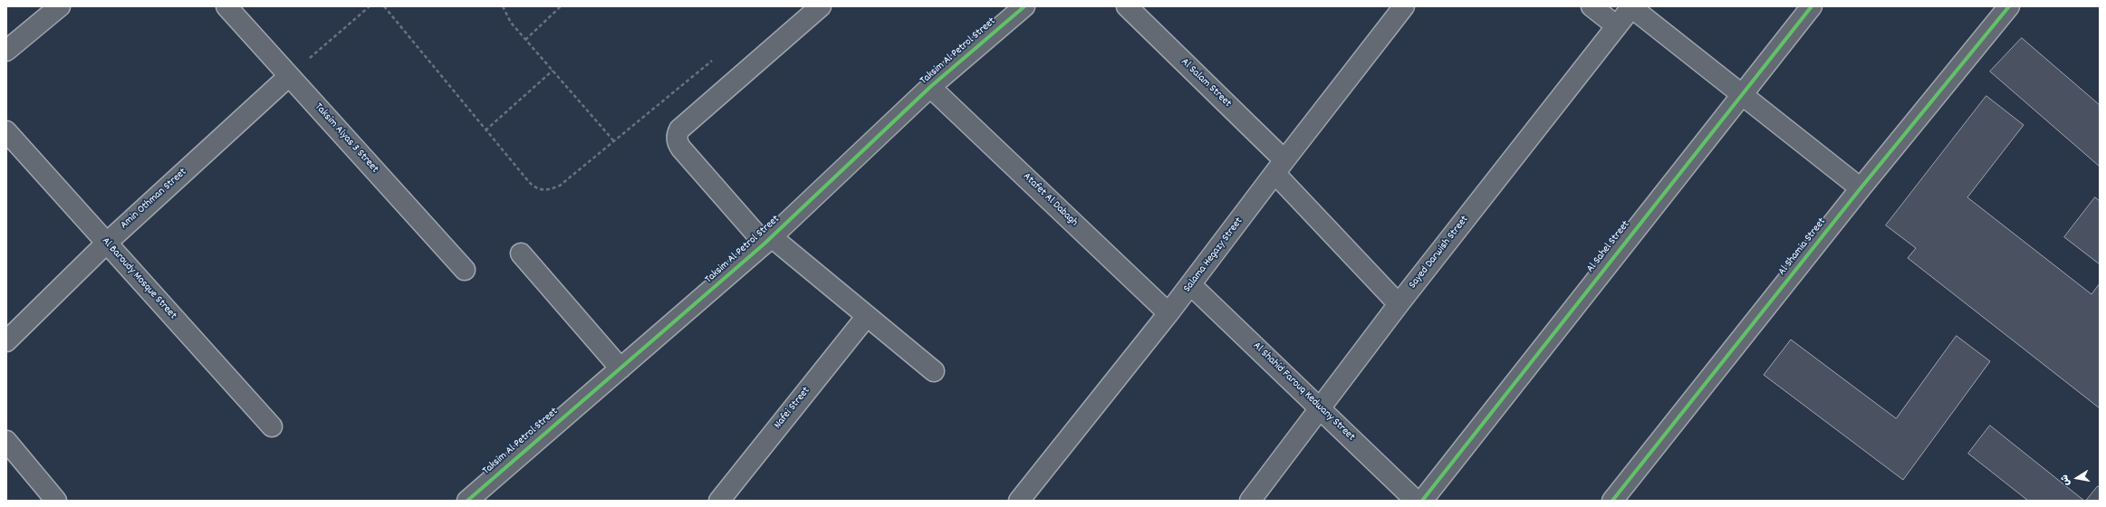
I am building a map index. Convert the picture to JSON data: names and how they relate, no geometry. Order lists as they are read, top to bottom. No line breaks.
{"streets":{"street":["Taksim Al Petrol Street","Al Salam Street","Taksim Alyas 3 Street","Amin Othman Street","Atafet Al Dabagh","Al Sahel Street","Al Shamia Street","Sayed Darwish Street","Salama Hegazy Street","Al Baroudy Mosque Street","Al Shahid Farouq Kedwany Street","Nafei Street"]},"crossings":[["Taksim Al Petrol Street","Atafet Al Dabagh"],["Al Salam Street","Sayed Darwish Street"],["Al Salam Street","Salama Hegazy Street"],["Taksim Alyas 3 Street","Amin Othman Street"],["Amin Othman Street","Al Baroudy Mosque Street"],["Atafet Al Dabagh","Salama Hegazy Street"],["Sayed Darwish Street","Al Shahid Farouq Kedwany Street"],["Salama Hegazy Street","Al Shahid Farouq Kedwany Street"]],"north":"left"}
